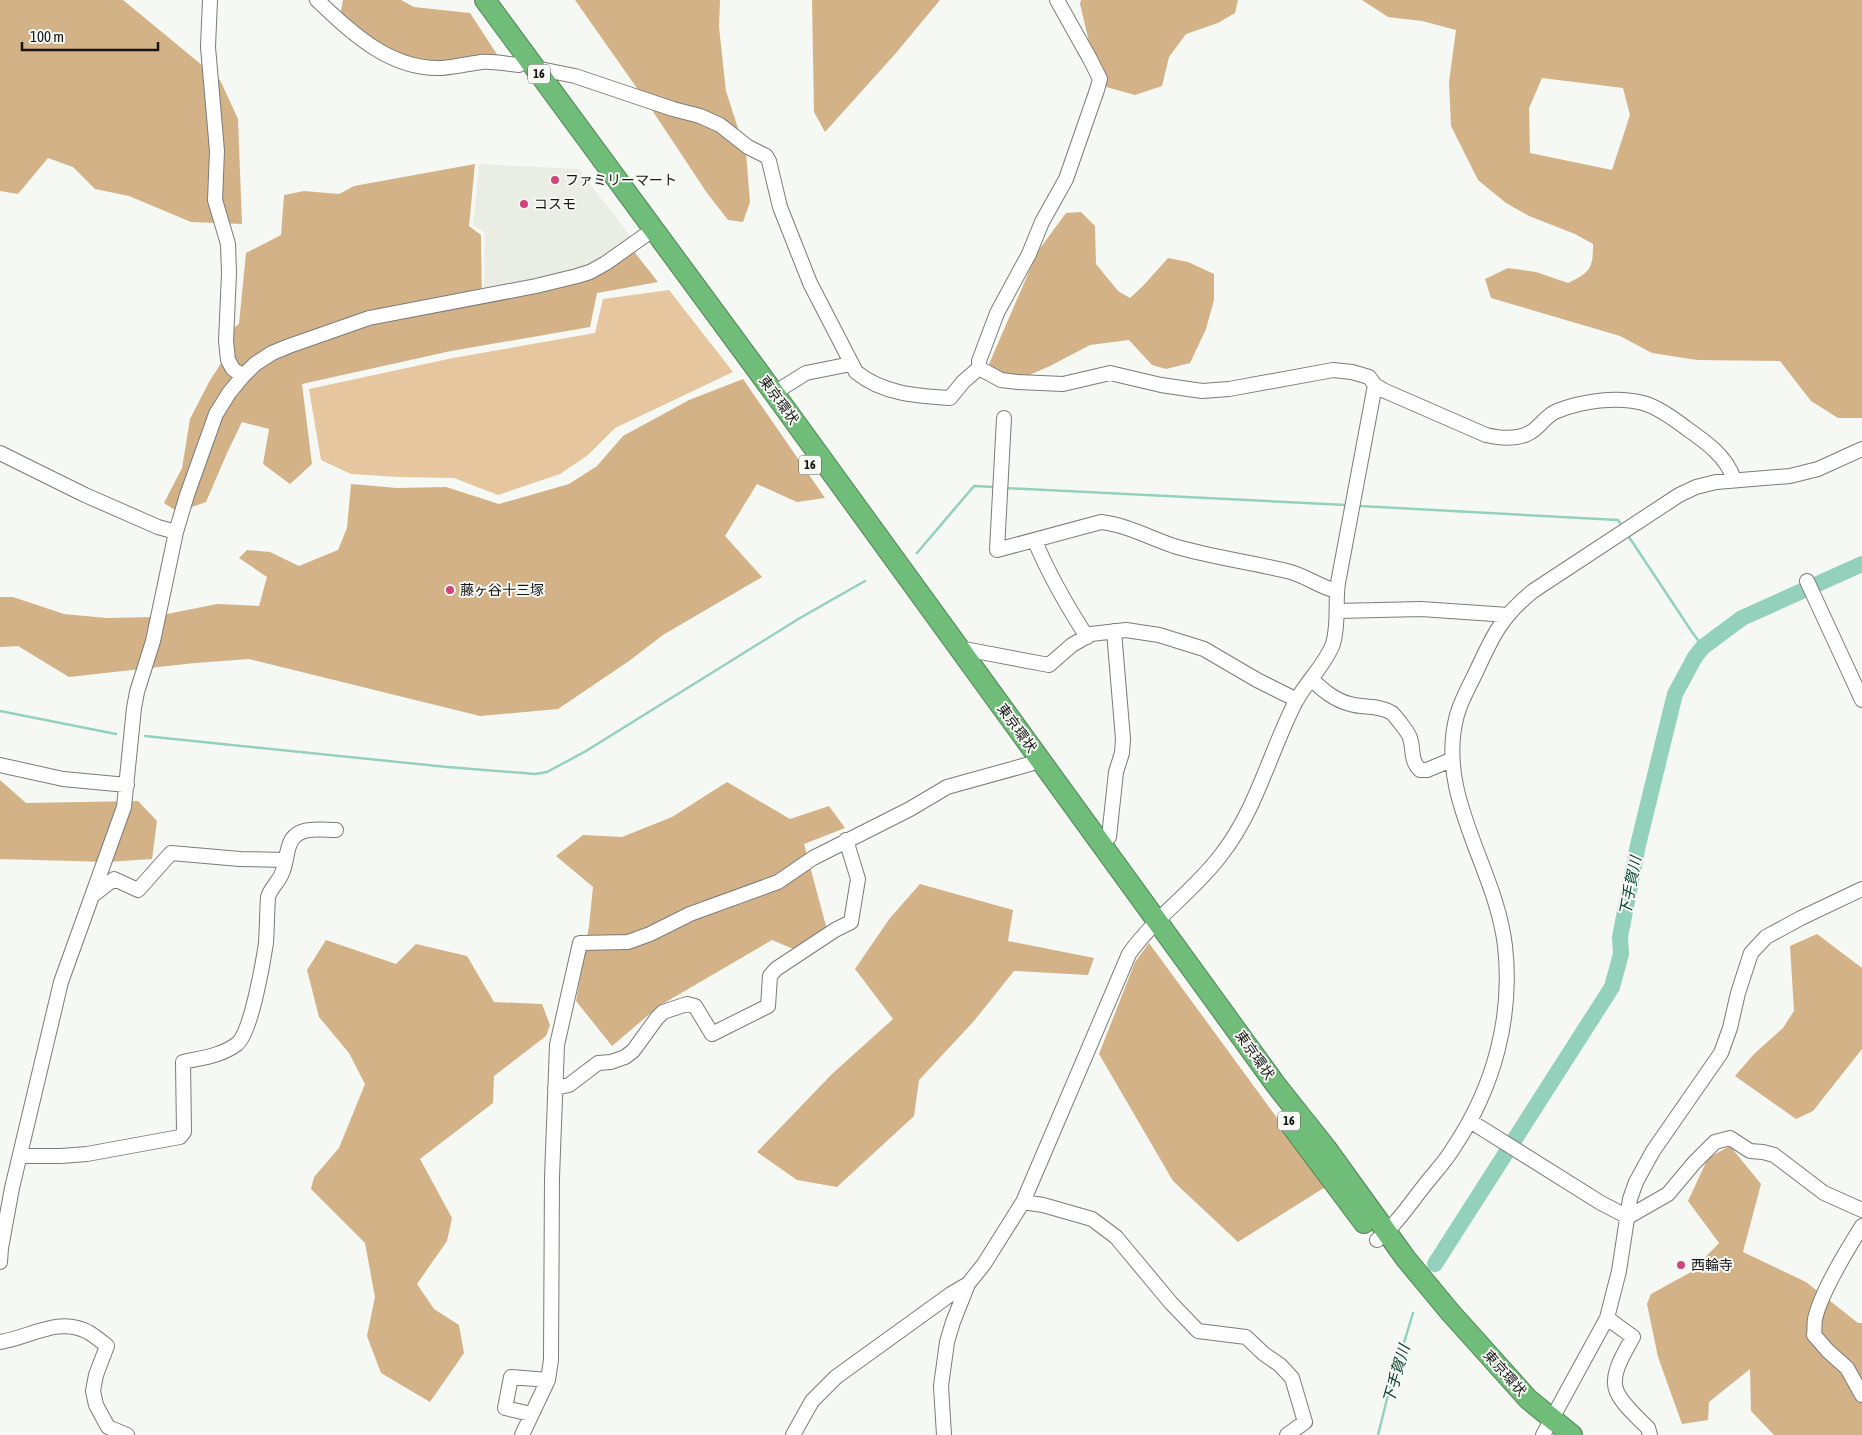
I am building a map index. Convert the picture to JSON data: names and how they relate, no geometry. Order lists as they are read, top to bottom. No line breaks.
{"streets":{"highway":["16","東京環状"]},"water":["下手賀川"],"places":["ファミリーマート","コスモ","藤ヶ谷十三塚","西輪寺"],"scale_bar":"100 m"}
